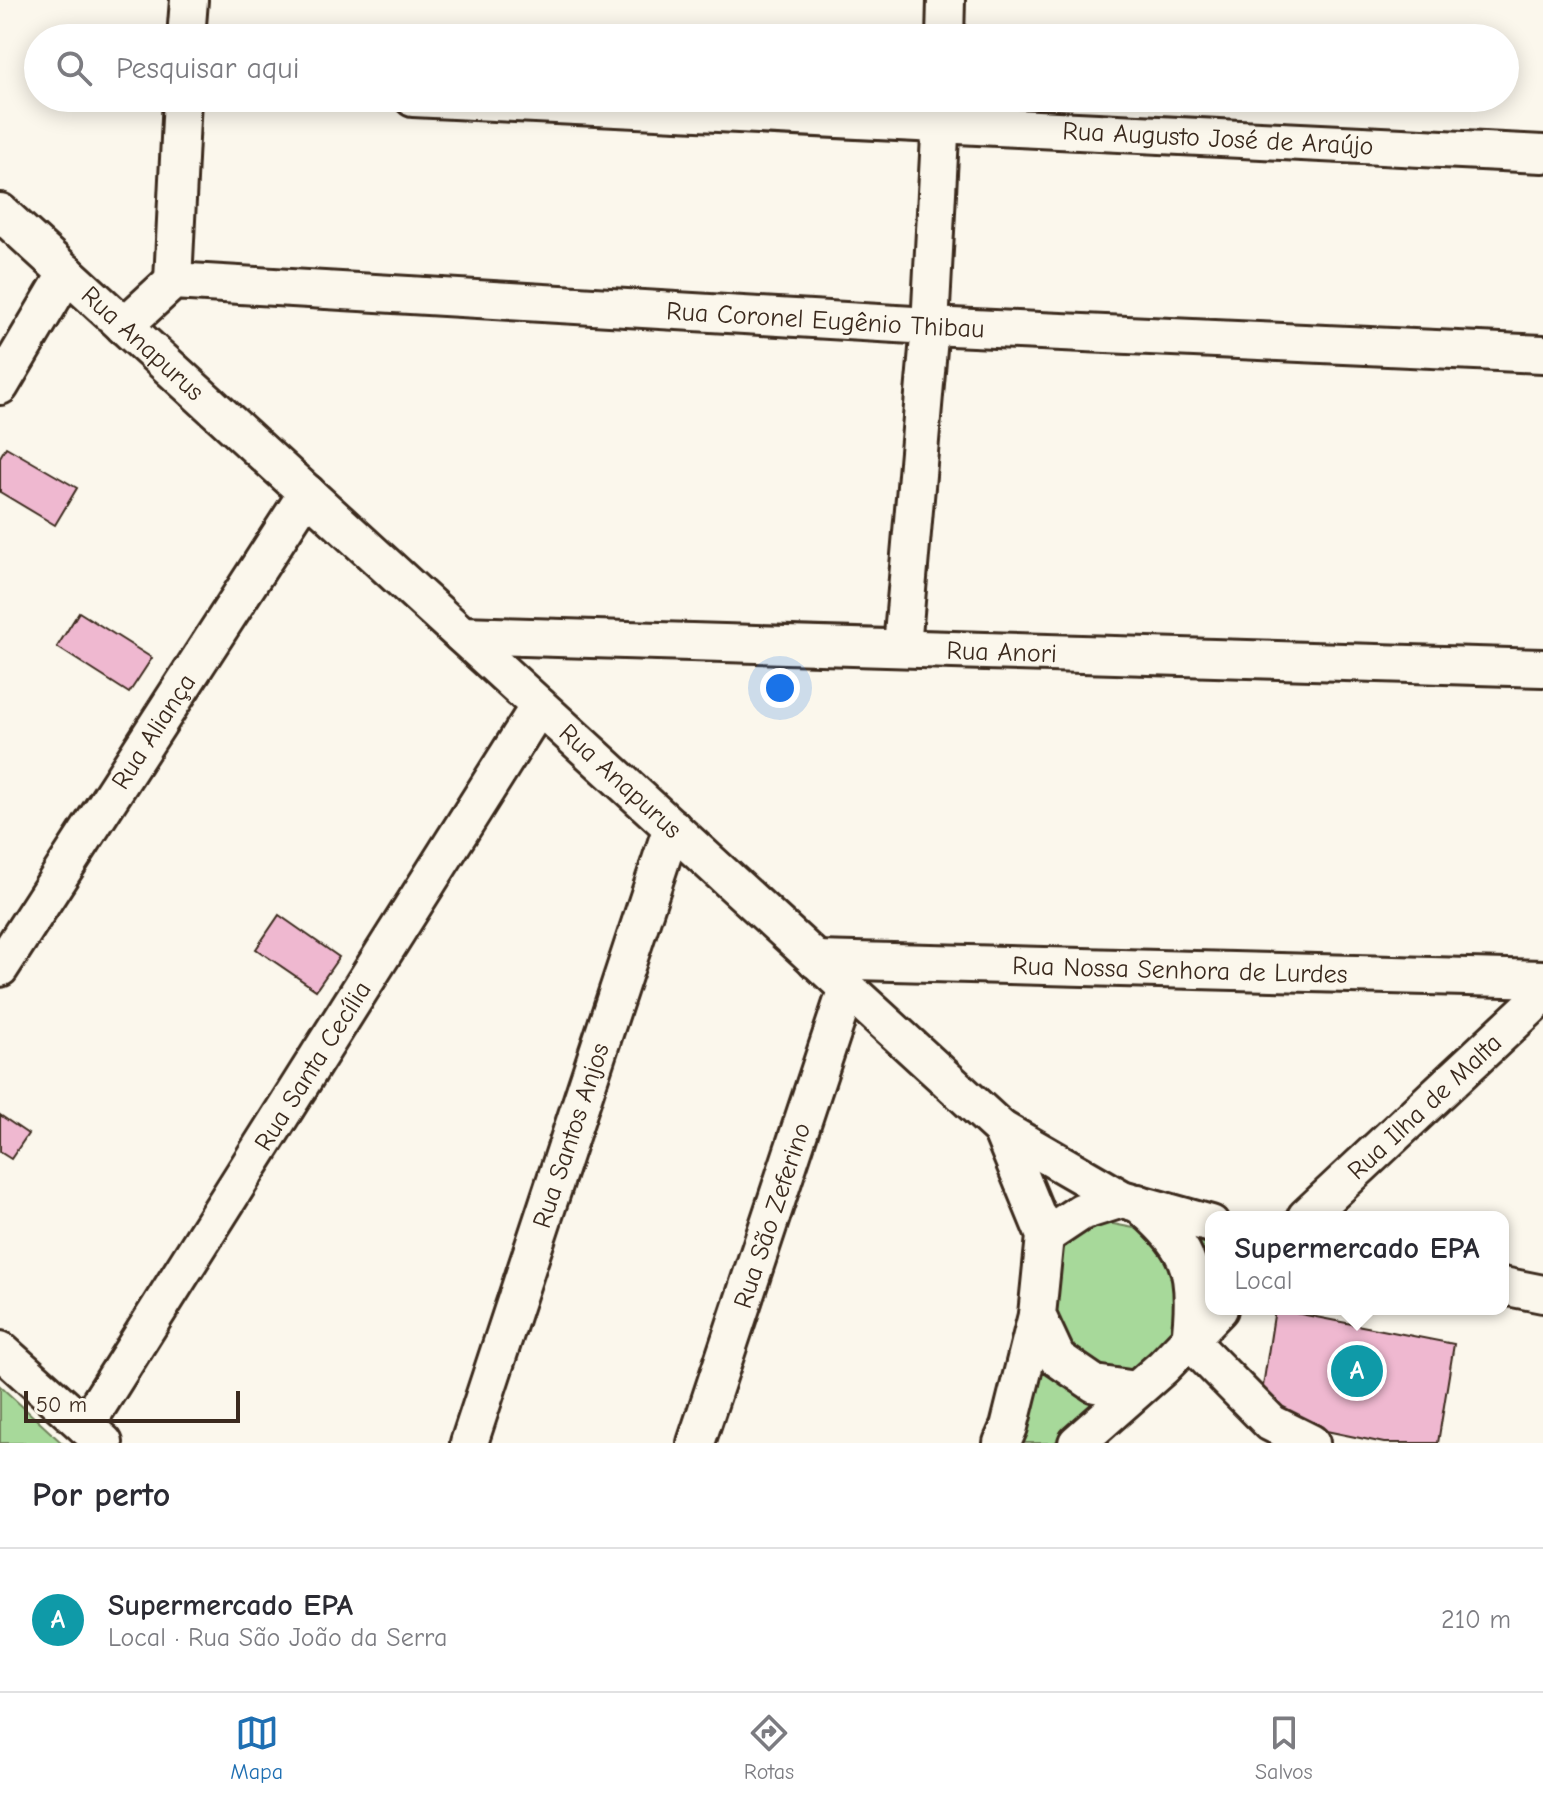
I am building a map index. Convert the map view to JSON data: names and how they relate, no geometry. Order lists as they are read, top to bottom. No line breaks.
{"streets":{"street":["Rua Augusto José de Araújo","Rua Coronel Eugênio Thibau","Rua Anapurus","Rua Anori","Rua Aliança","Rua Nossa Senhora de Lurdes","Rua Santa Cecília","Rua Ilha de Malta","Rua Santos Anjos","Rua São Zeferino"]},"crossings":[["Rua Anapurus","Rua Anori"],["Rua Anapurus","Rua Aliança"],["Rua Anapurus","Rua Nossa Senhora de Lurdes"],["Rua Anapurus","Rua Santa Cecília"],["Rua Anapurus","Rua Santos Anjos"],["Rua Anapurus","Rua São Zeferino"]],"scale_bar":"50 m","page":{"search":"Pesquisar aqui","popup":["Supermercado EPA","Local"],"pins":"A","scale":"50 m","heading":"Por perto","list":[{"mark":"A","name":"Supermercado EPA","note":"Local · Rua São João da Serra","value":"210 m"}],"nav":["Mapa","Rotas","Salvos"]}}
